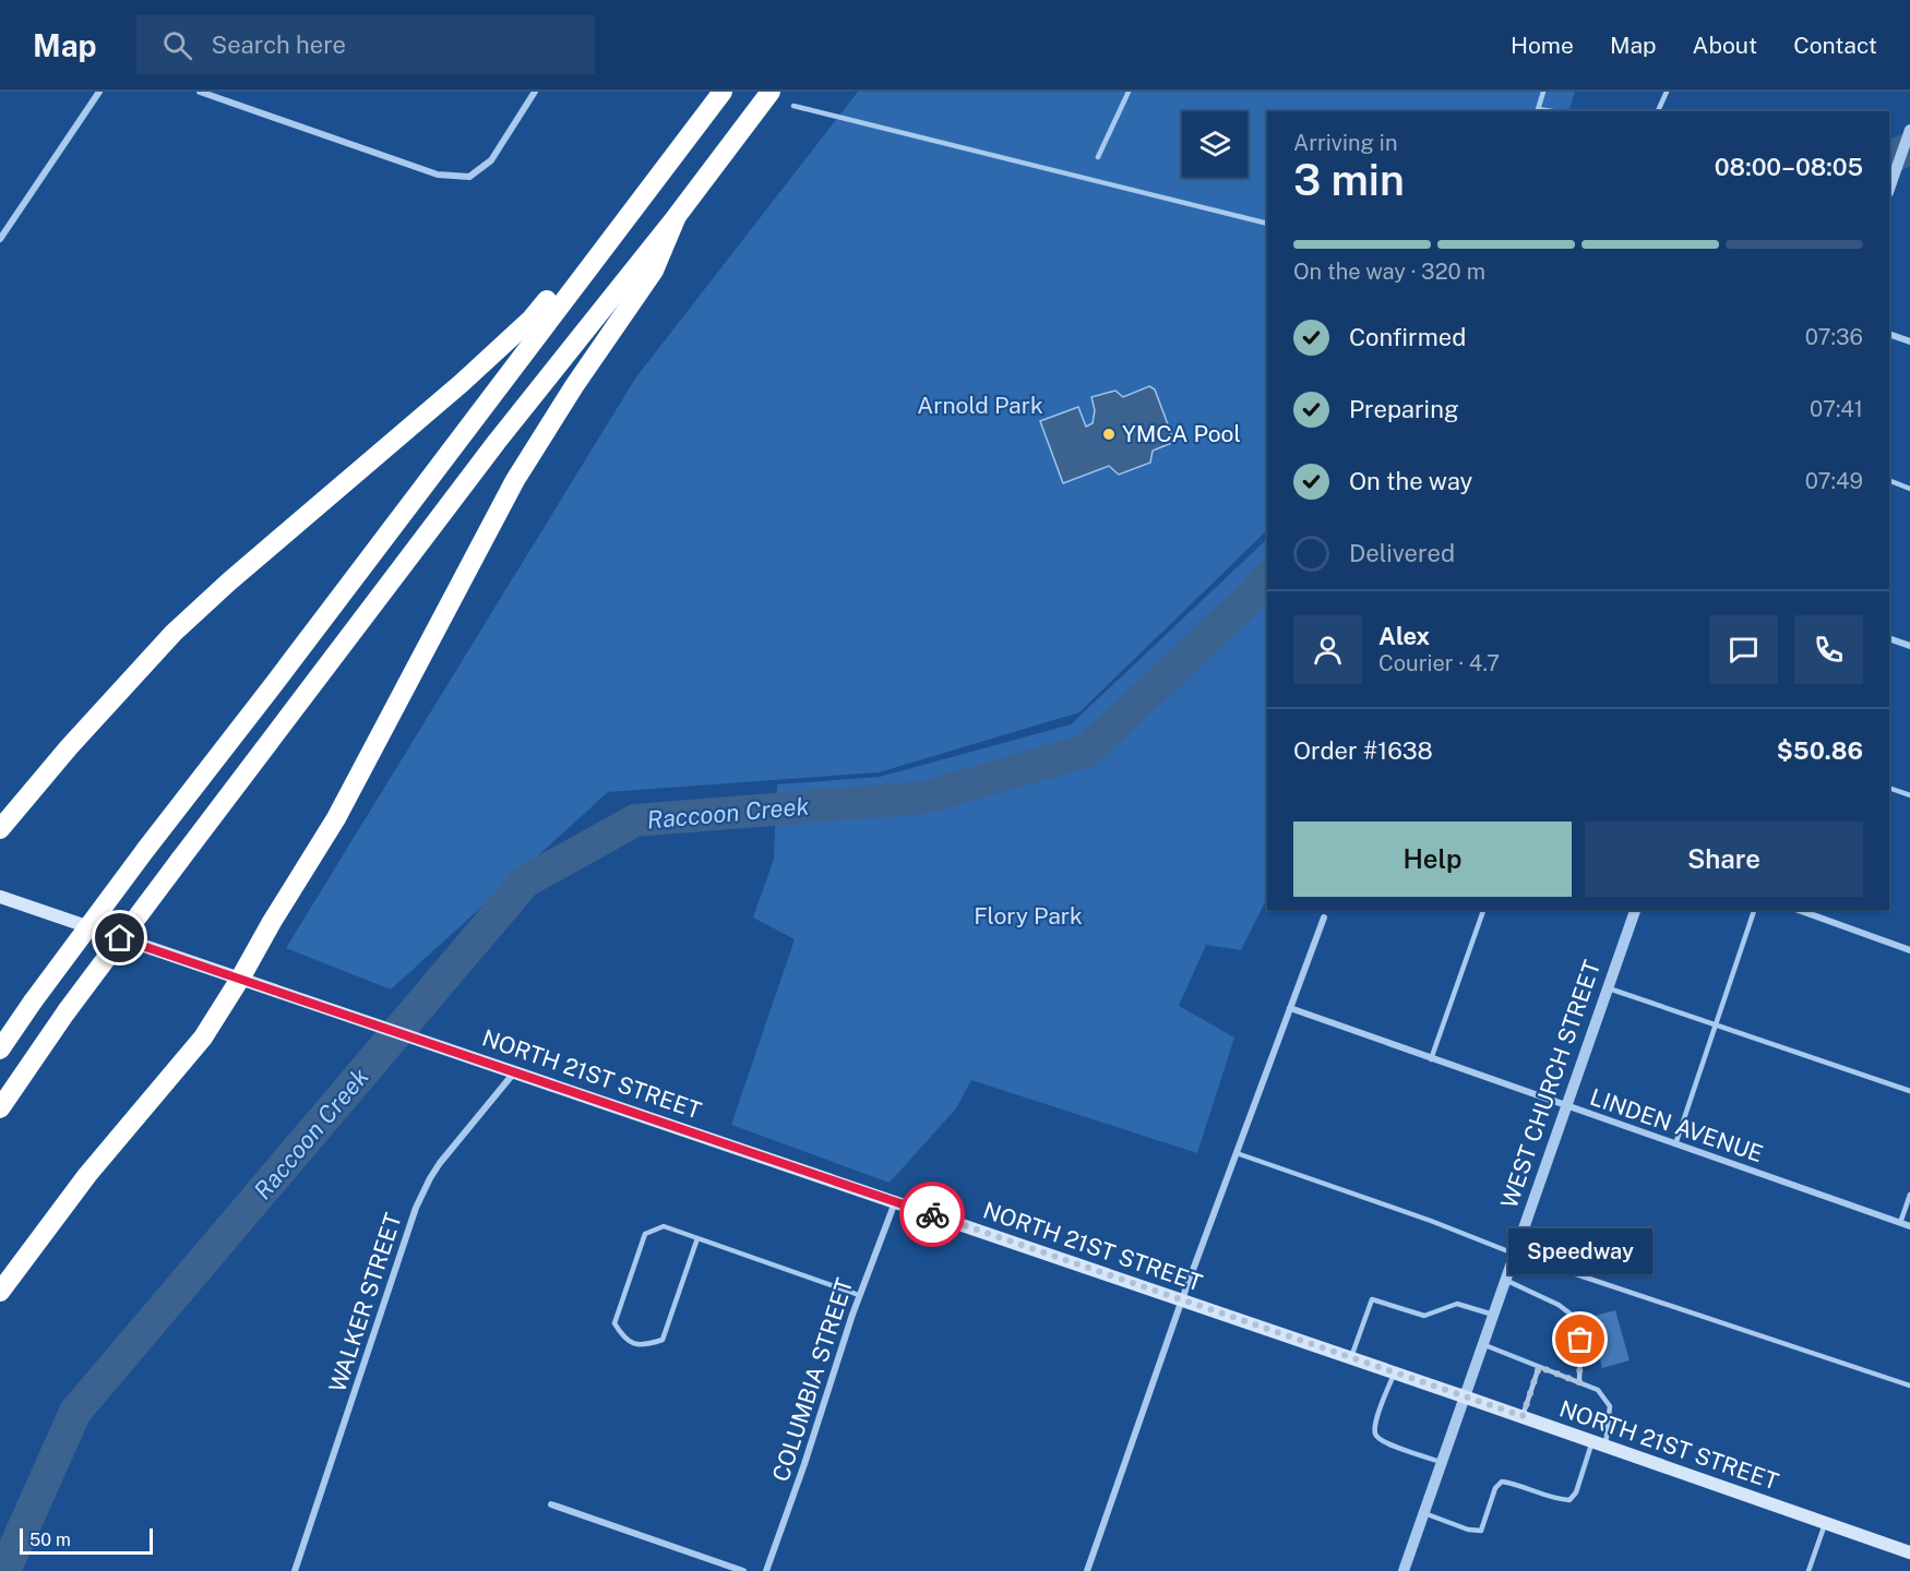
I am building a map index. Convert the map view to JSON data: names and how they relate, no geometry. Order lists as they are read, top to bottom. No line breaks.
{"streets":{"main road":["NORTH 21ST STREET"],"street":["WEST CHURCH STREET","LINDEN AVENUE","WALKER STREET","COLUMBIA STREET"]},"crossings":[["NORTH 21ST STREET","WEST CHURCH STREET"],["NORTH 21ST STREET","WALKER STREET"],["NORTH 21ST STREET","COLUMBIA STREET"],["WEST CHURCH STREET","LINDEN AVENUE"]],"water":["Raccoon Creek"],"parks":["Arnold Park","Flory Park"],"places":["YMCA Pool","Speedway"],"scale_bar":"50 m","page":{"header":"Map","search":"Search here","nav":["Home","Map","About","Contact"],"heading":["3 min","Arriving in","08:00–08:05"],"panel":["Alex","Courier · 4.7","Order #1638","$50.86"],"bar":"On the way · 320 m","list":[["Confirmed","07:36"],["Preparing","07:41"],["On the way","07:49"],"Delivered"],"buttons":["Help","Share"],"bubble":"Speedway","scale":"50 m"}}
